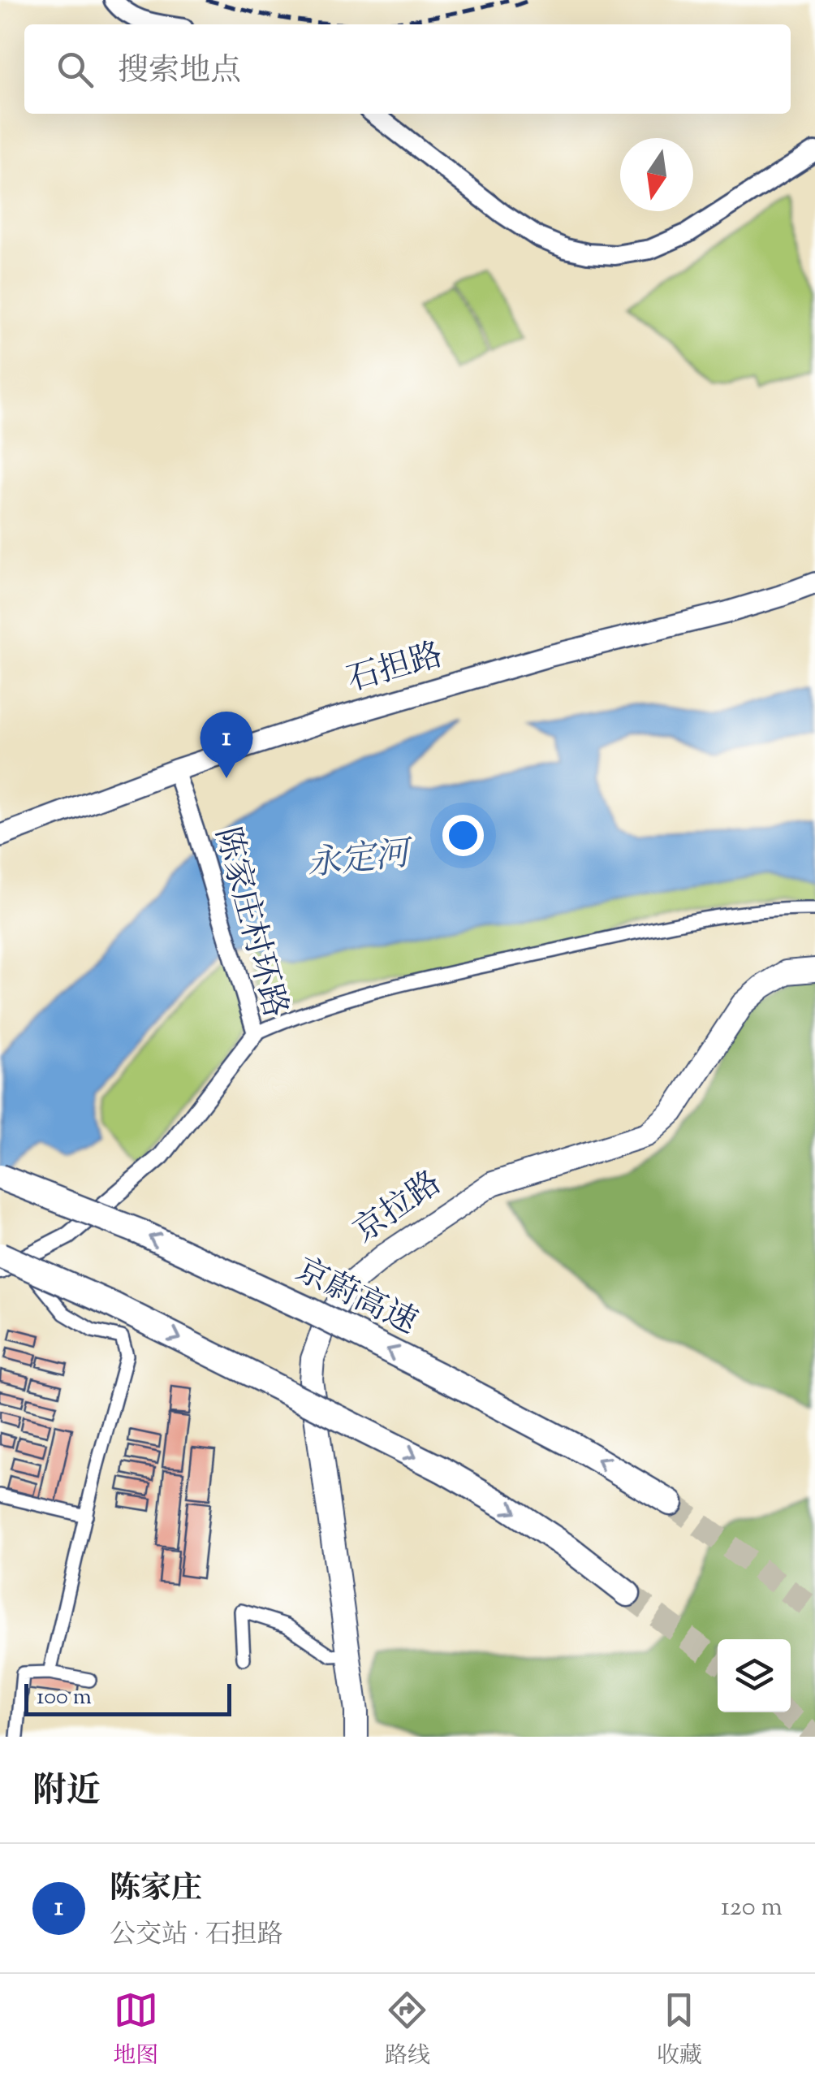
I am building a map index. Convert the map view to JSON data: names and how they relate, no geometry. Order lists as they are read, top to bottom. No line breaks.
{"streets":{"highway":["京拉路","京蔚高速"],"main road":["石担路"],"street":["陈家庄村环路"]},"crossings":[["石担路","陈家庄村环路"]],"water":["永定河"],"scale_bar":"100 m","north":"bottom","page":{"search":"搜索地点","pins":"1","scale":"100 m","heading":"附近","list":[{"mark":"1","name":"陈家庄","note":"公交站 · 石担路","value":"120 m"}],"nav":["地图","路线","收藏"]}}
